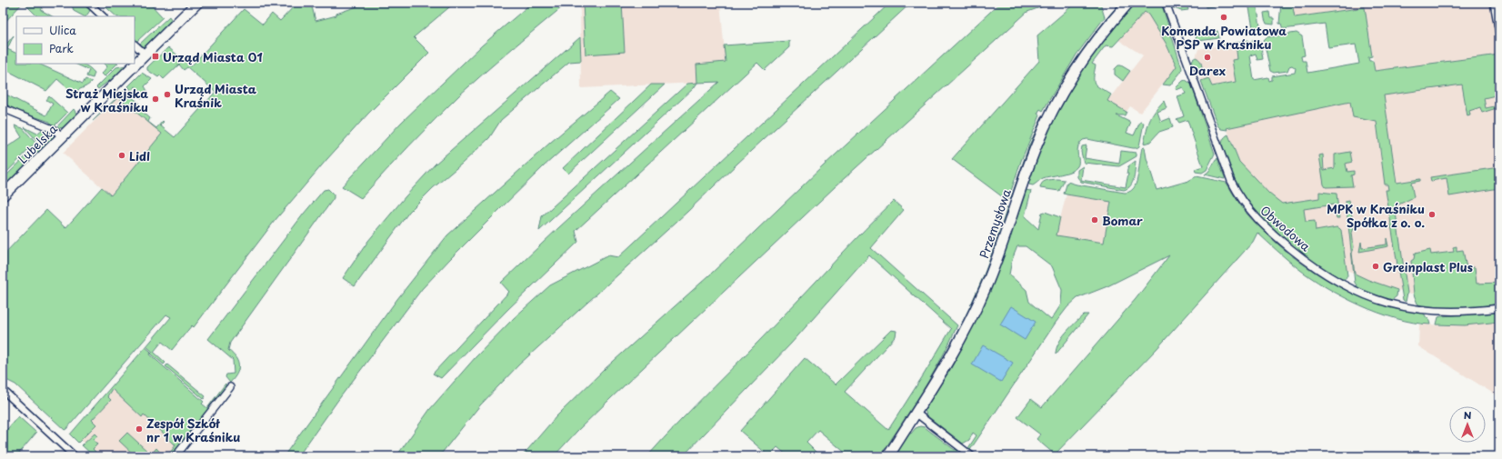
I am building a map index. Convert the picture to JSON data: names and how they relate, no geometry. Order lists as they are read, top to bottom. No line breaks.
{"streets":{"main road":["Lubelska","Przemysłowa"],"street":["Obwodowa"]},"places":{"other":["Komenda Powiatowa PSP w Kraśniku","Darex","Urząd Miasta Kraśnik","Straż Miejska w Kraśniku","Lidl","MPK w Kraśniku Spółka z o. o.","Bomar","Greinplast Plus","Zespół Szkół nr 1 w Kraśniku"],"transit":["Urząd Miasta 01"]},"legend":["Ulica","Park"],"north":"top"}
